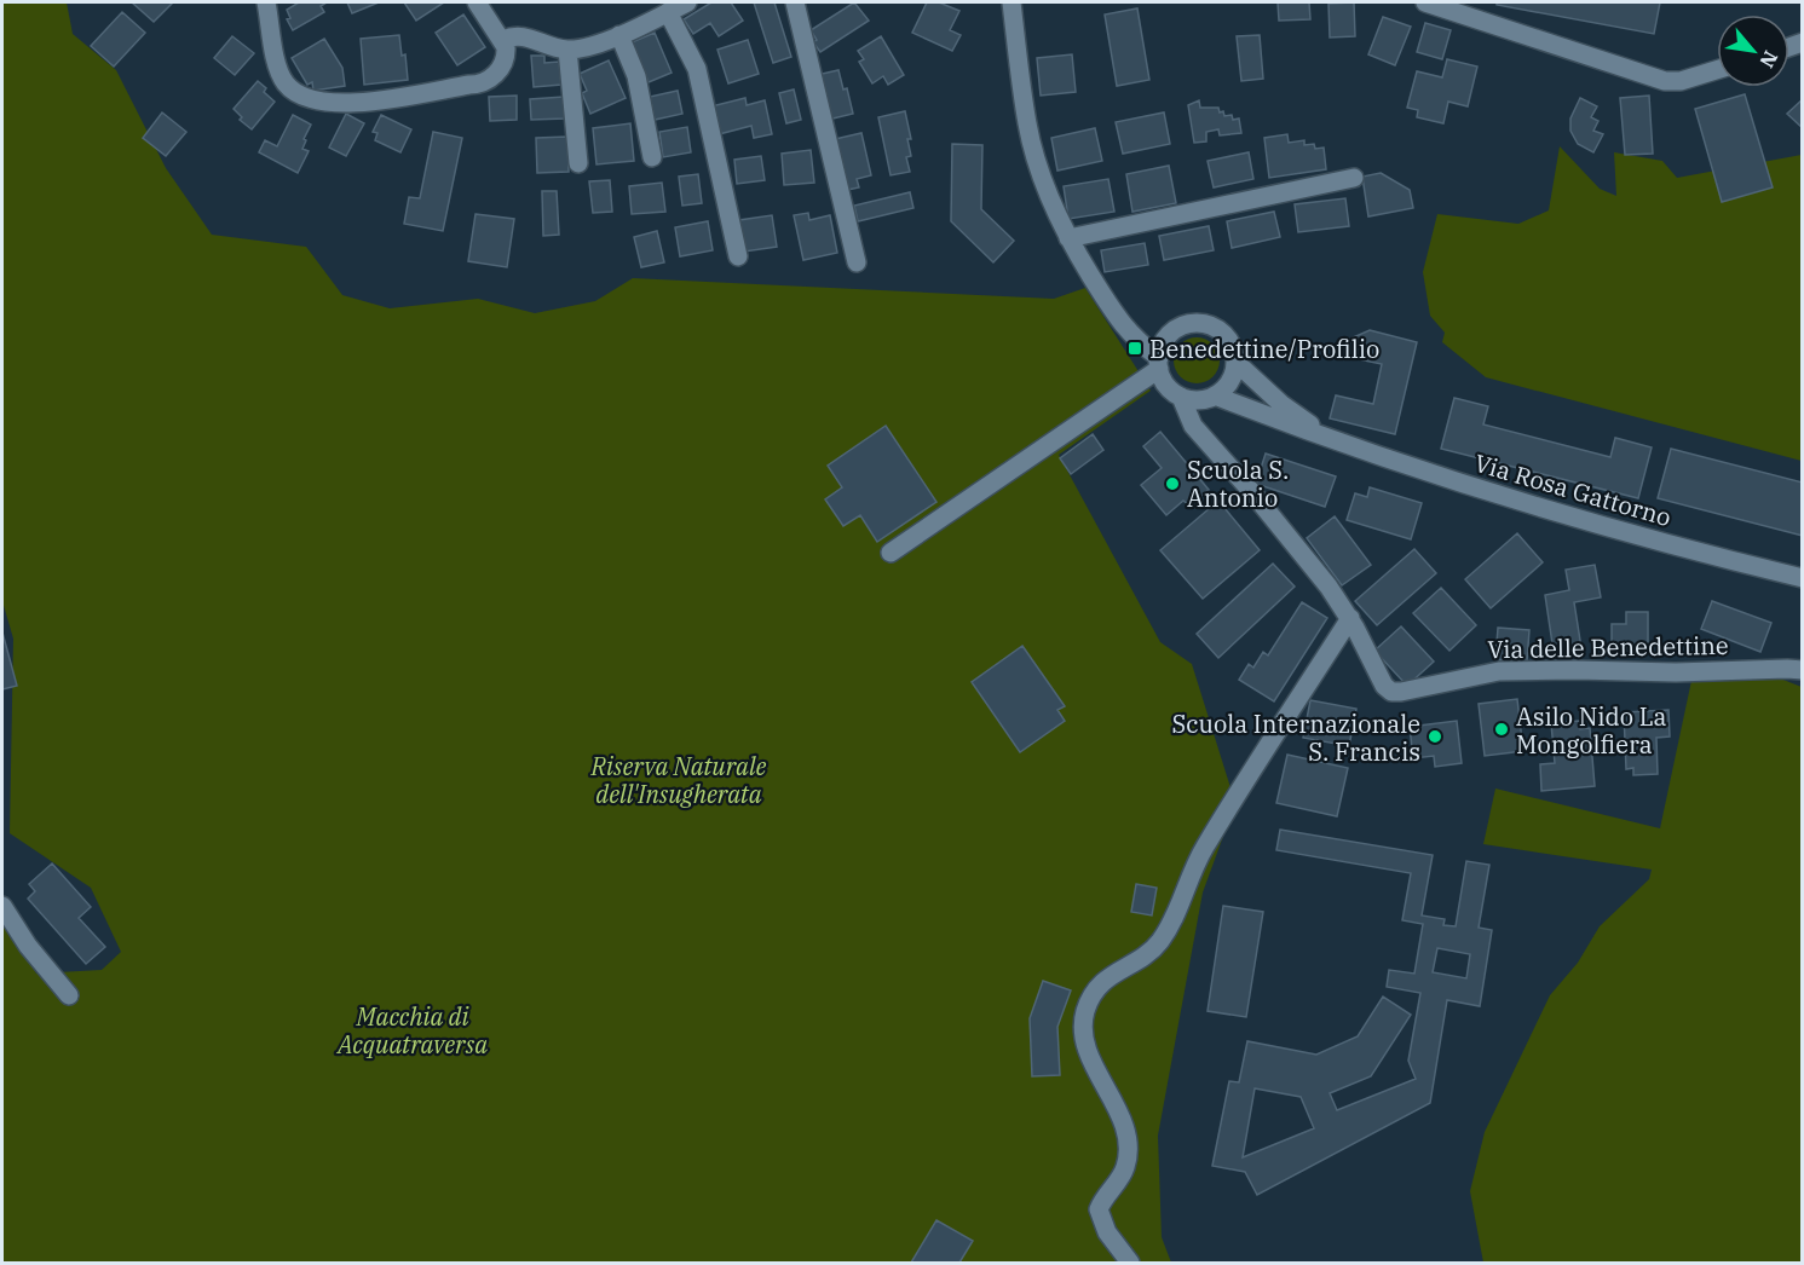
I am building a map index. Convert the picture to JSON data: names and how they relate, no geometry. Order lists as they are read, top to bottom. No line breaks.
{"streets":{"street":["Via Rosa Gattorno","Via delle Benedettine"]},"crossings":[["Via Rosa Gattorno","Via delle Benedettine"]],"parks":["Riserva Naturale dell'Insugherata","Macchia di Acquatraversa"],"places":{"transit":["Benedettine/Profilio"],"other":["Scuola S. Antonio","Asilo Nido La Mongolfiera","Scuola Internazionale S. Francis"]},"north":"bottom right"}
